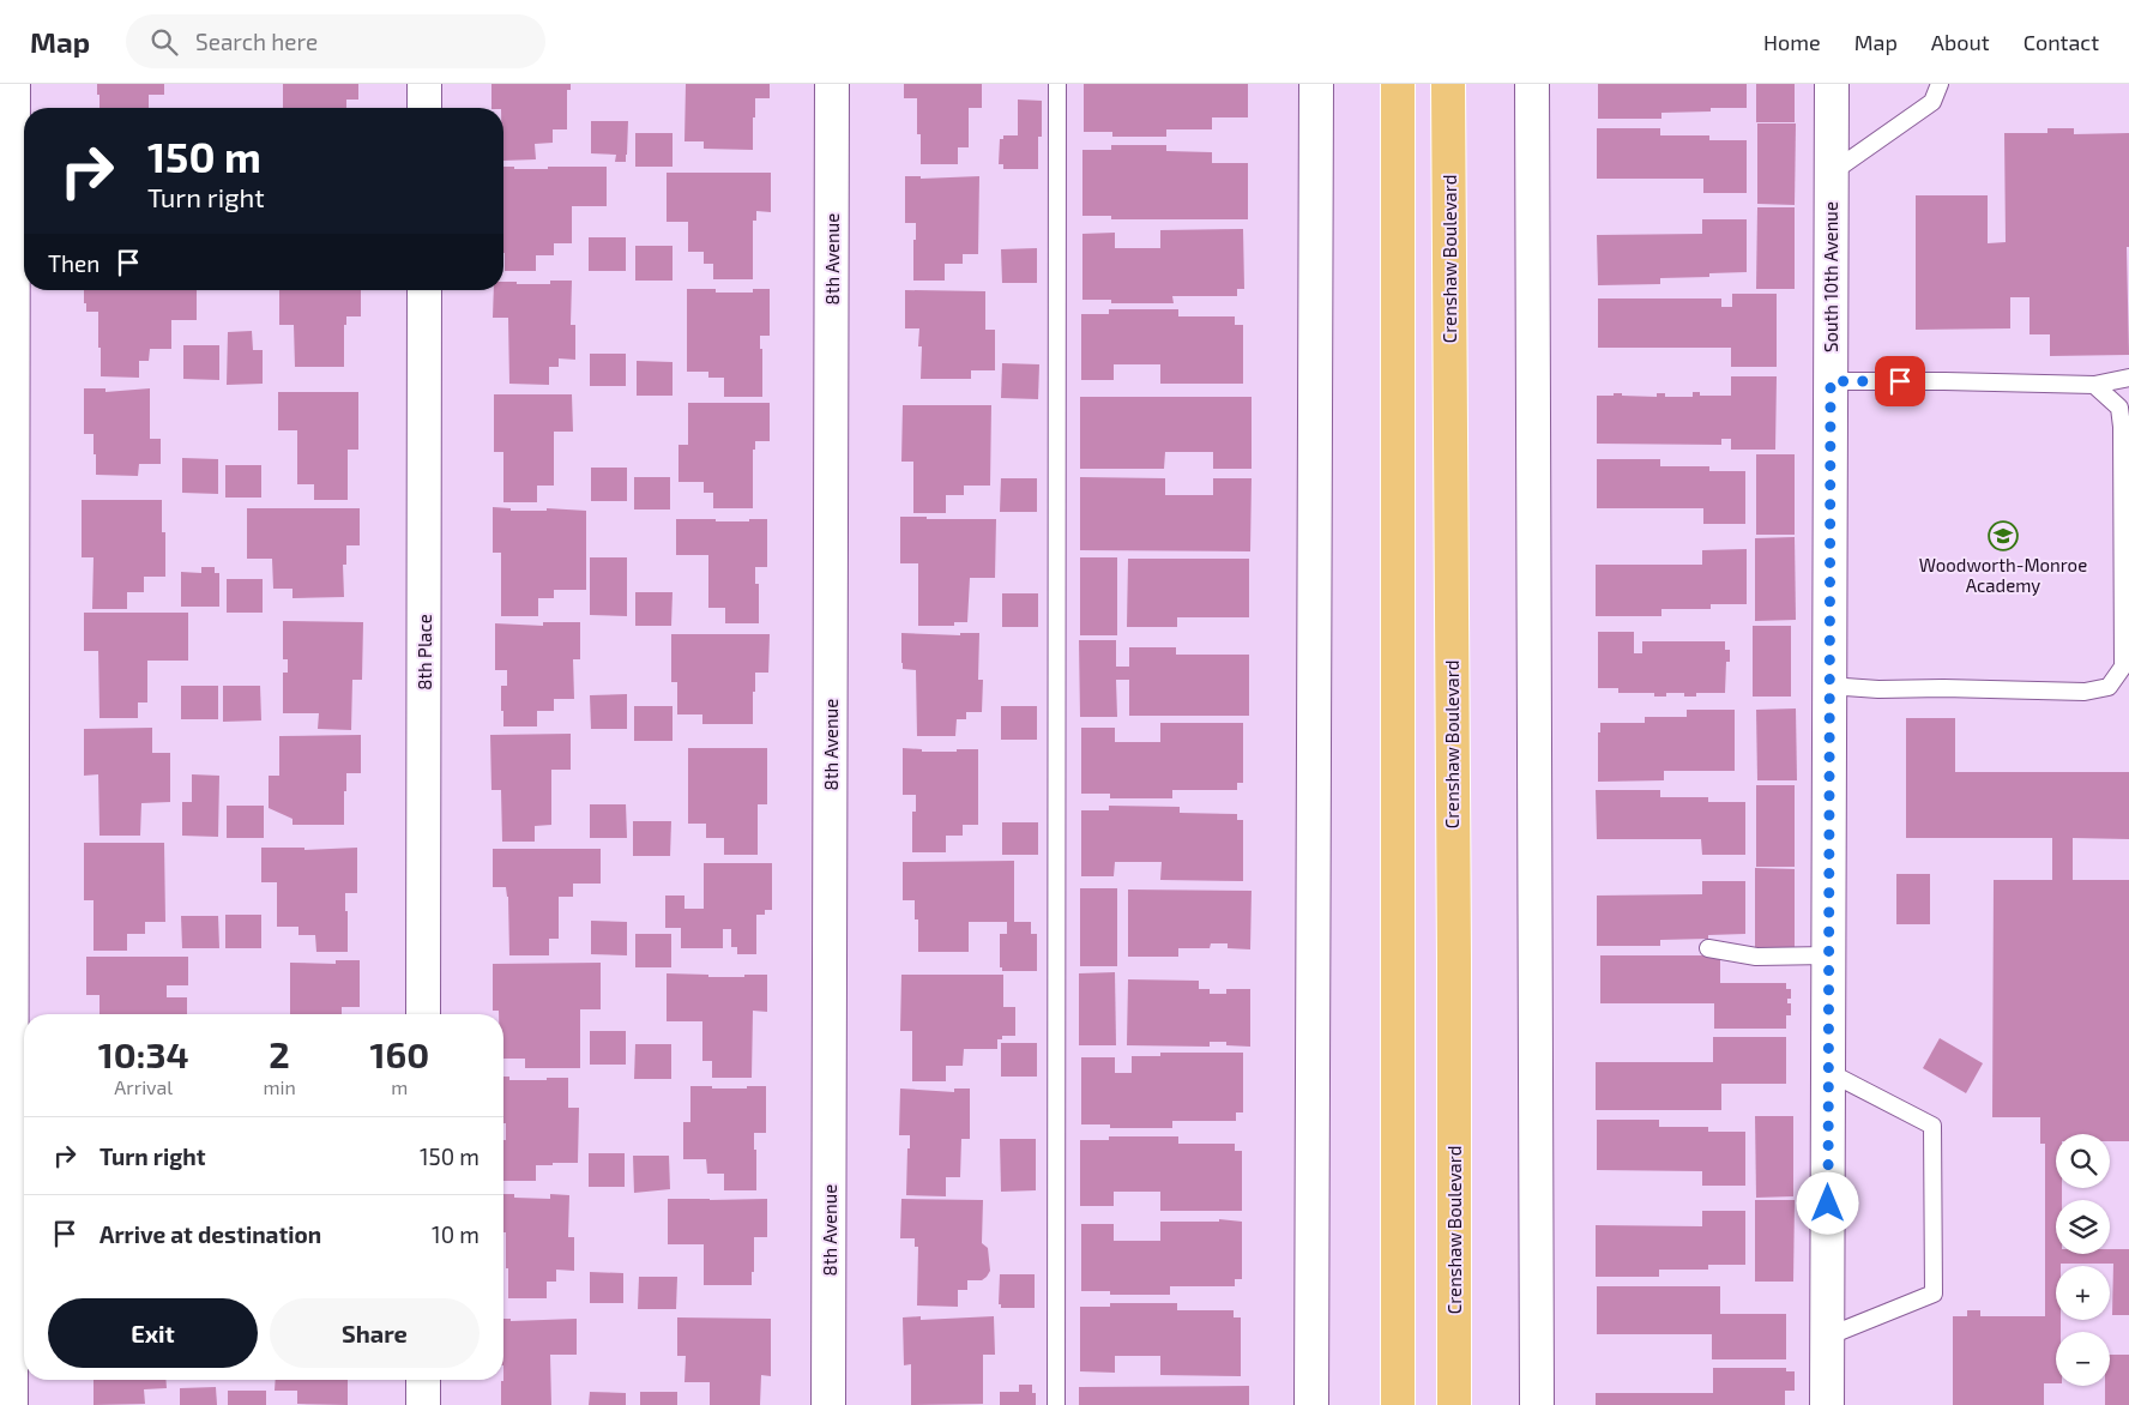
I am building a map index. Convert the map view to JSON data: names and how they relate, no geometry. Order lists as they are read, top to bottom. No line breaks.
{"streets":{"main road":["Crenshaw Boulevard"],"street":["8th Avenue","South 10th Avenue","8th Place"]},"places":{"school or university":["Woodworth-Monroe Academy"]},"page":{"header":"Map","search":"Search here","nav":["Home","Map","About","Contact"],"turn":["150 m","Turn right"],"then":"Then","eta":["10:34","Arrival","2","min","160","m"],"list":[{"name":"Turn right","value":"150 m"},{"name":"Arrive at destination","value":"10 m"}],"map_buttons":["+","−"],"buttons":["Exit","Share"]}}
